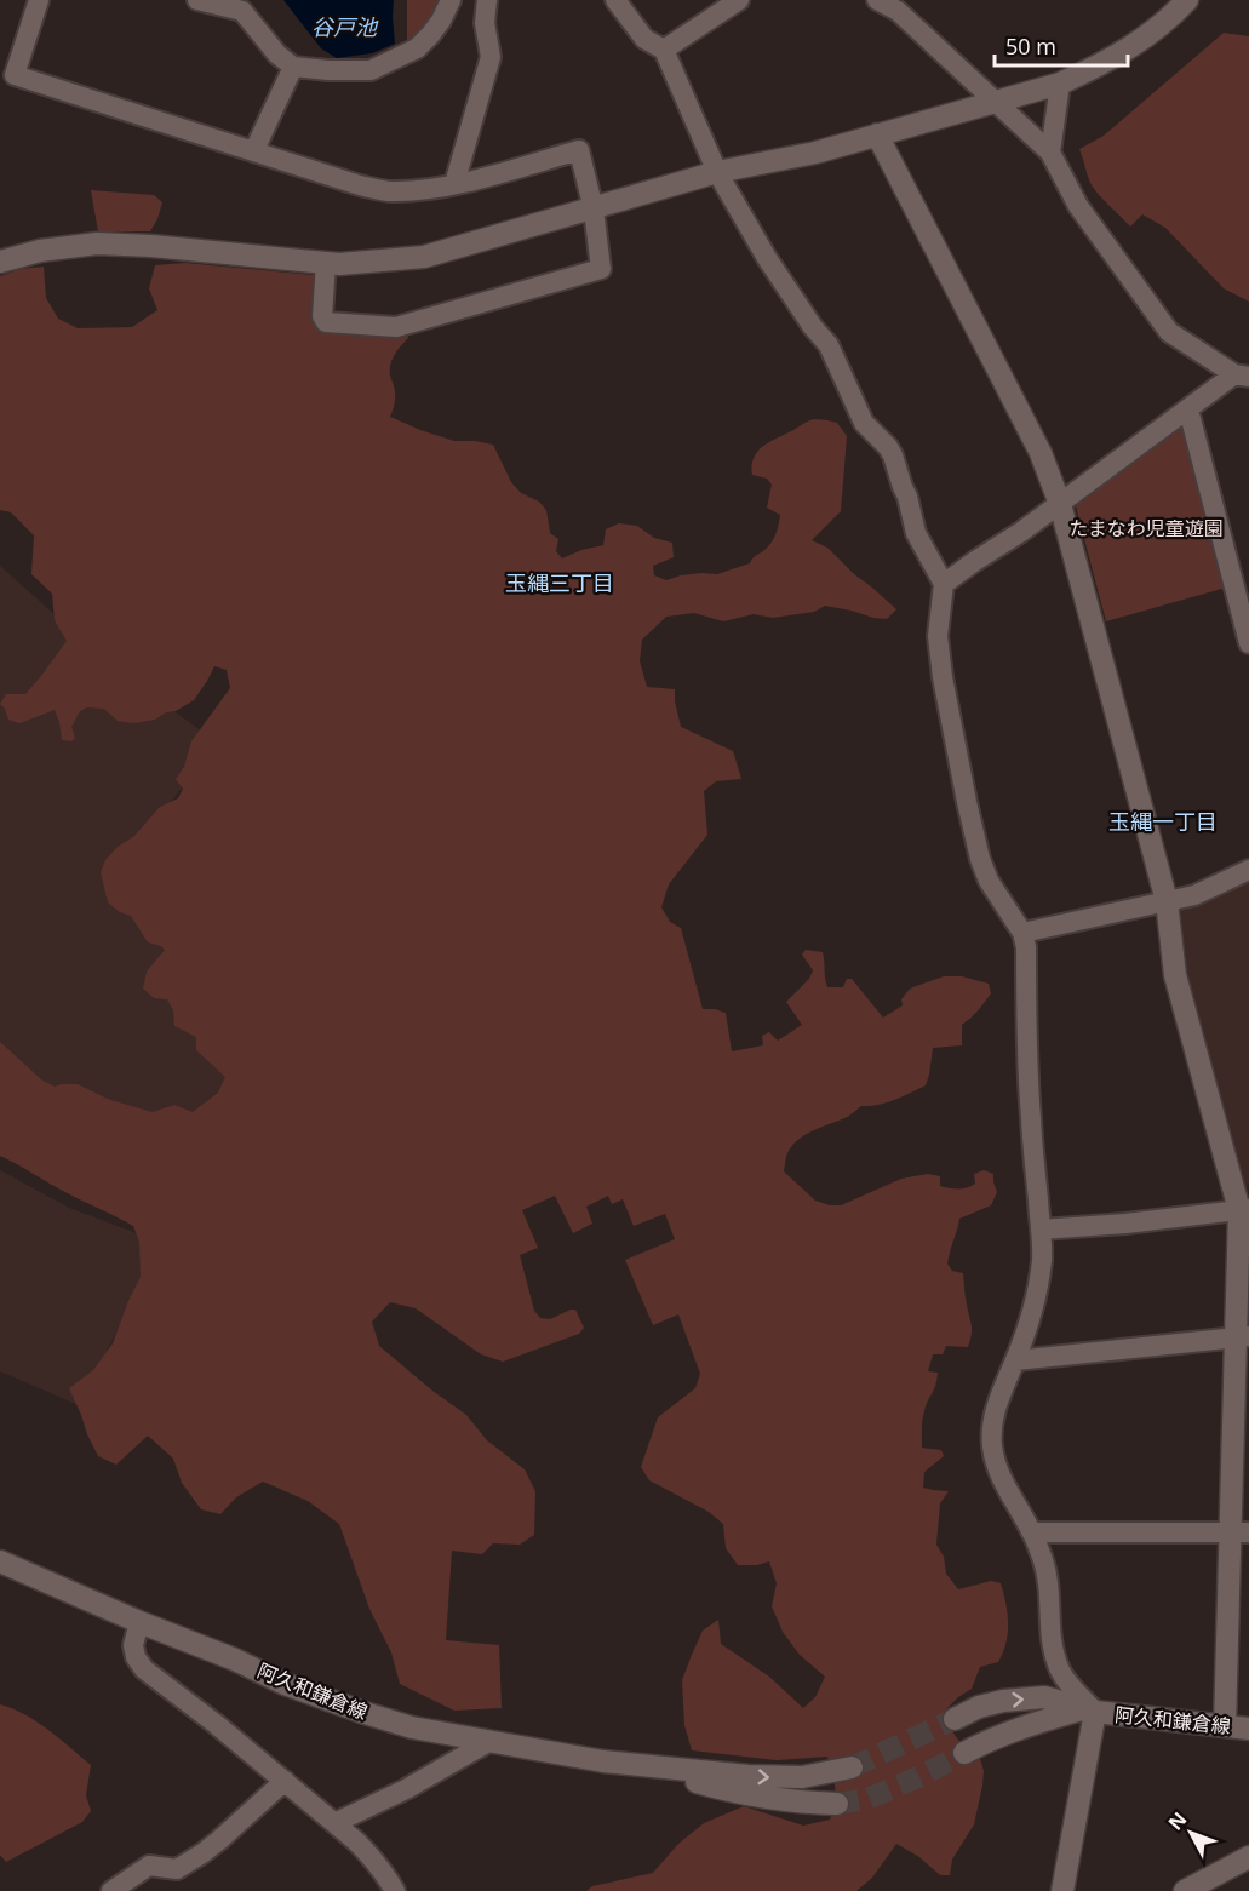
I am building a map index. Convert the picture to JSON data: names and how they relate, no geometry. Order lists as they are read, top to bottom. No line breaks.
{"streets":{"street":["阿久和鎌倉線"]},"districts":["玉縄三丁目","玉縄一丁目"],"water":["谷戸池"],"parks":["たまなわ児童遊園"],"scale_bar":"50 m","north":"top left"}
